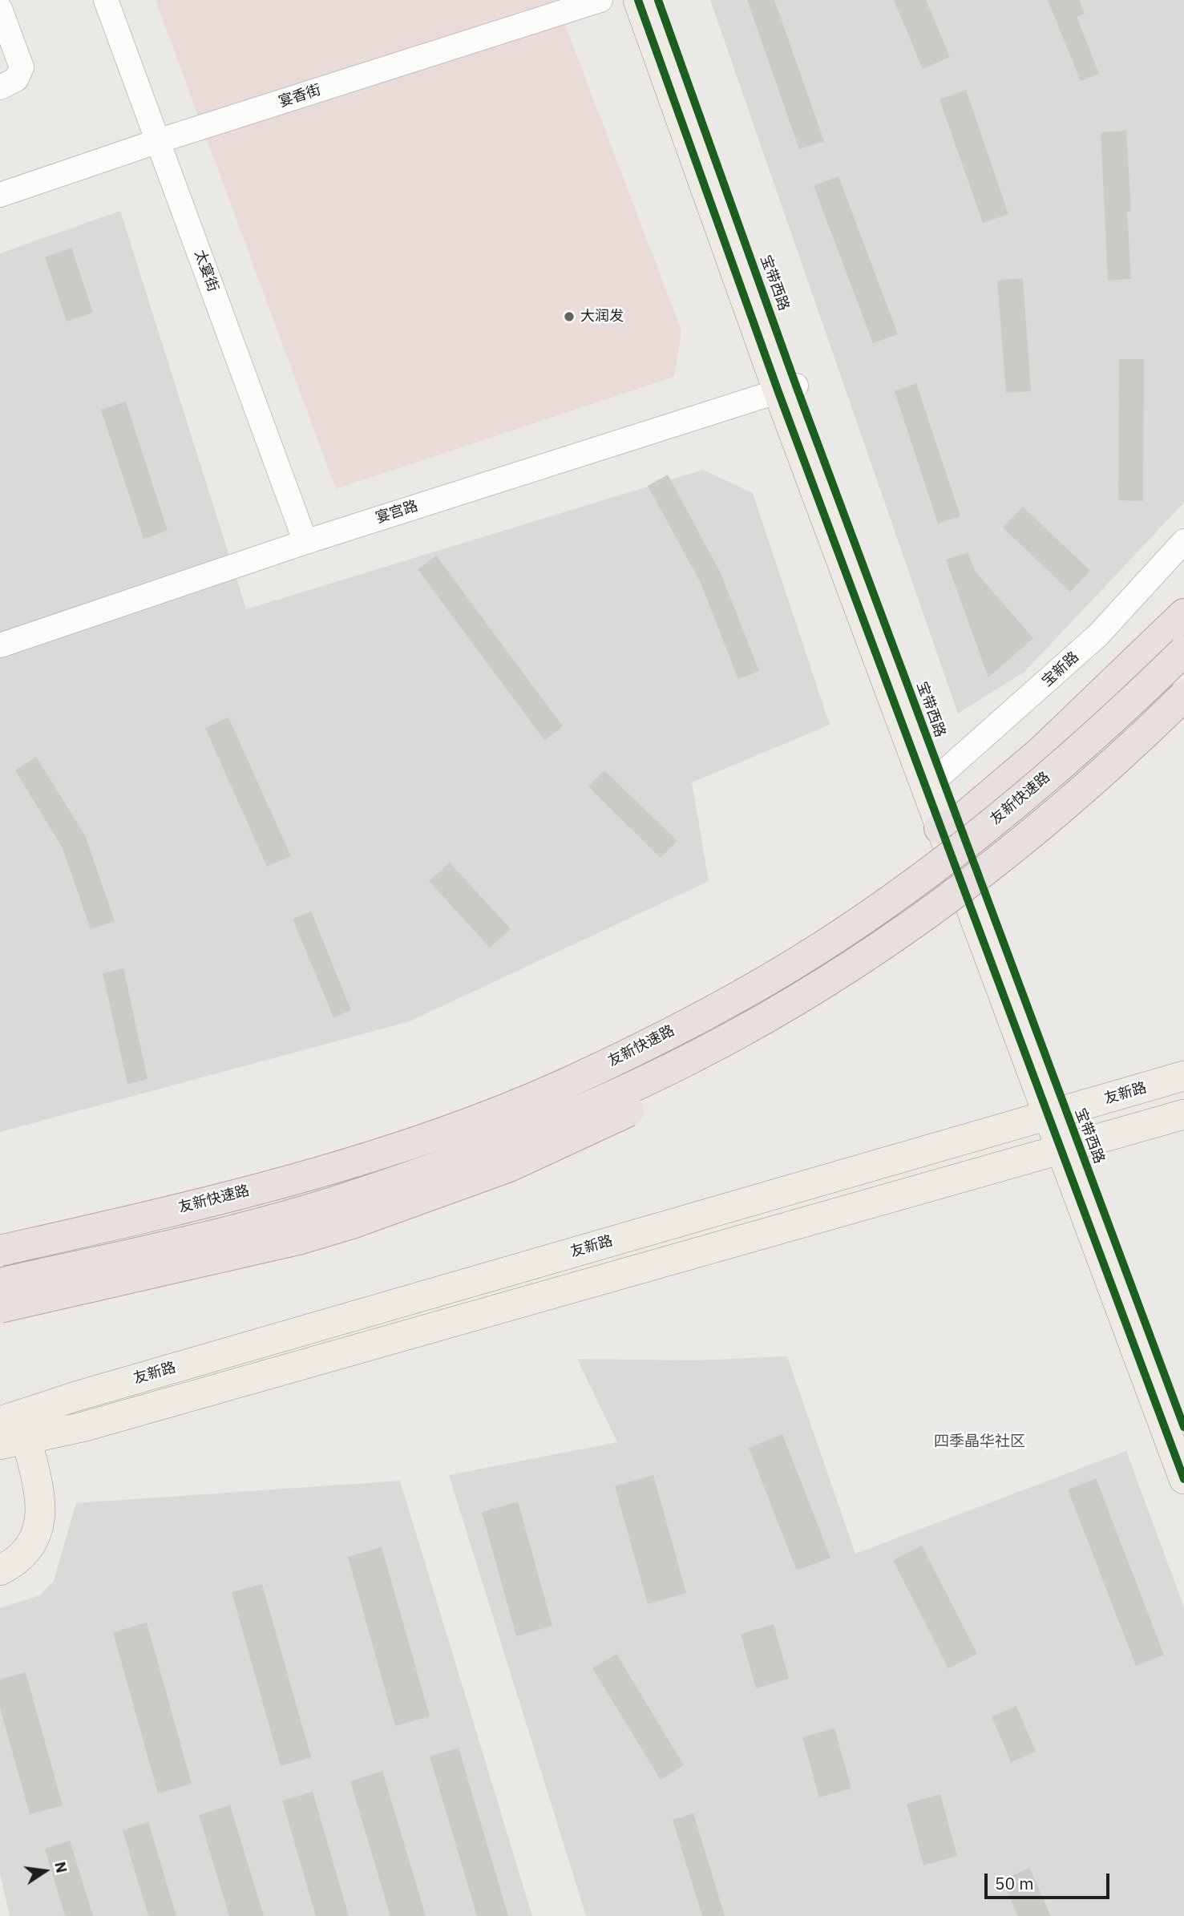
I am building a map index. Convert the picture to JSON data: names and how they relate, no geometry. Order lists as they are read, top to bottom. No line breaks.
{"streets":{"highway":["友新快速路"],"main road":["宝带西路","友新路"],"street":["宴香街","太宴街","宴宫路","宝新路"]},"crossings":[["宴香街","太宴街"],["太宴街","宴宫路"],["宝带西路","宴宫路"],["宝带西路","宝新路"],["宝带西路","友新路"]],"districts":["四季晶华社区"],"places":["大润发"],"scale_bar":"50 m","north":"right"}
